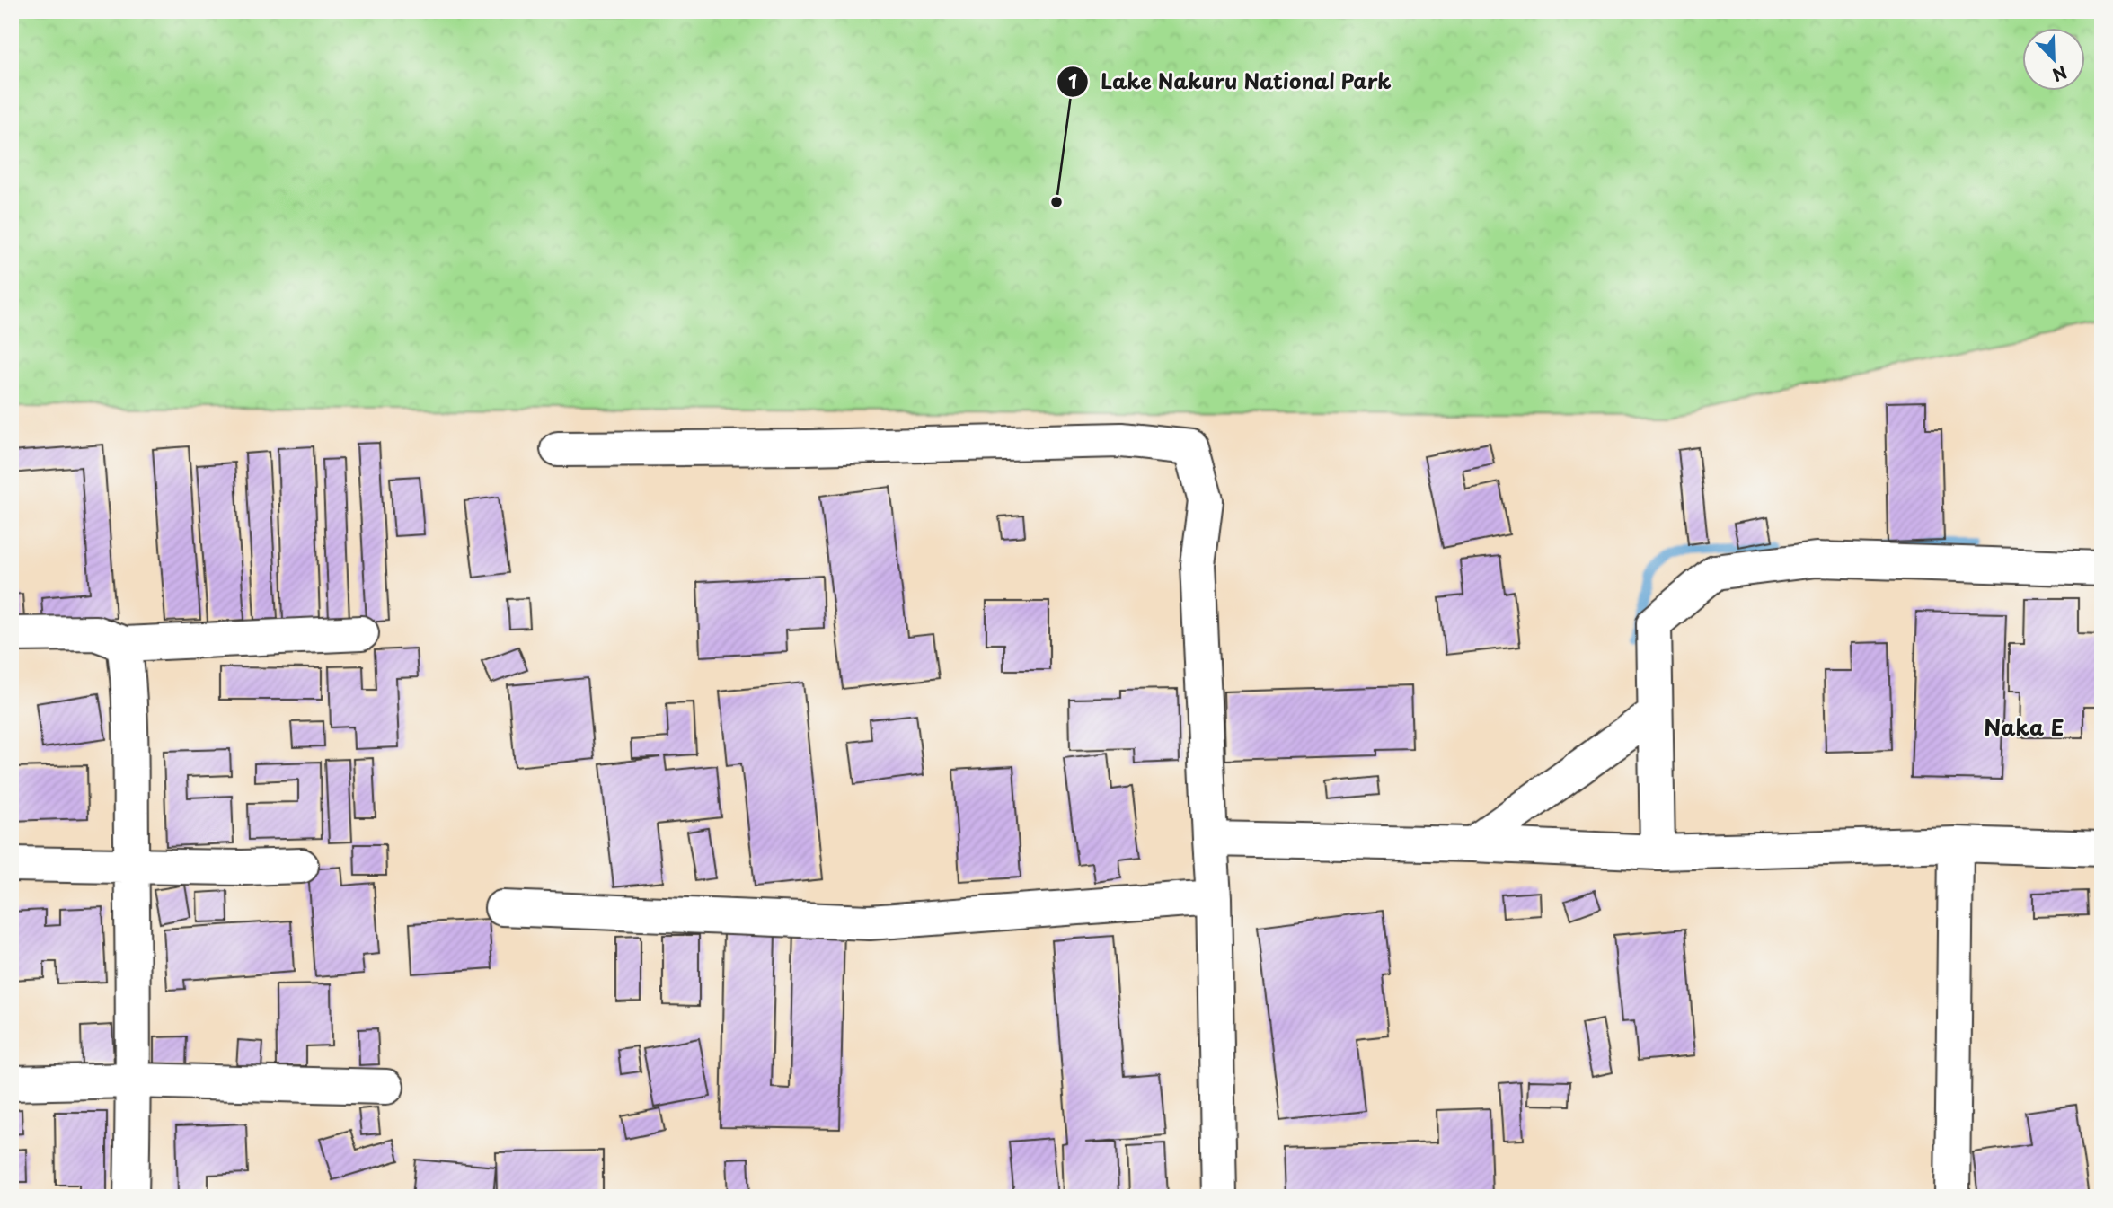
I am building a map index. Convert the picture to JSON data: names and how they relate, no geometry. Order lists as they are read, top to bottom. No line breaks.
{"districts":["Naka E"],"places":["Lake Nakuru National Park"],"north":"bottom right"}
